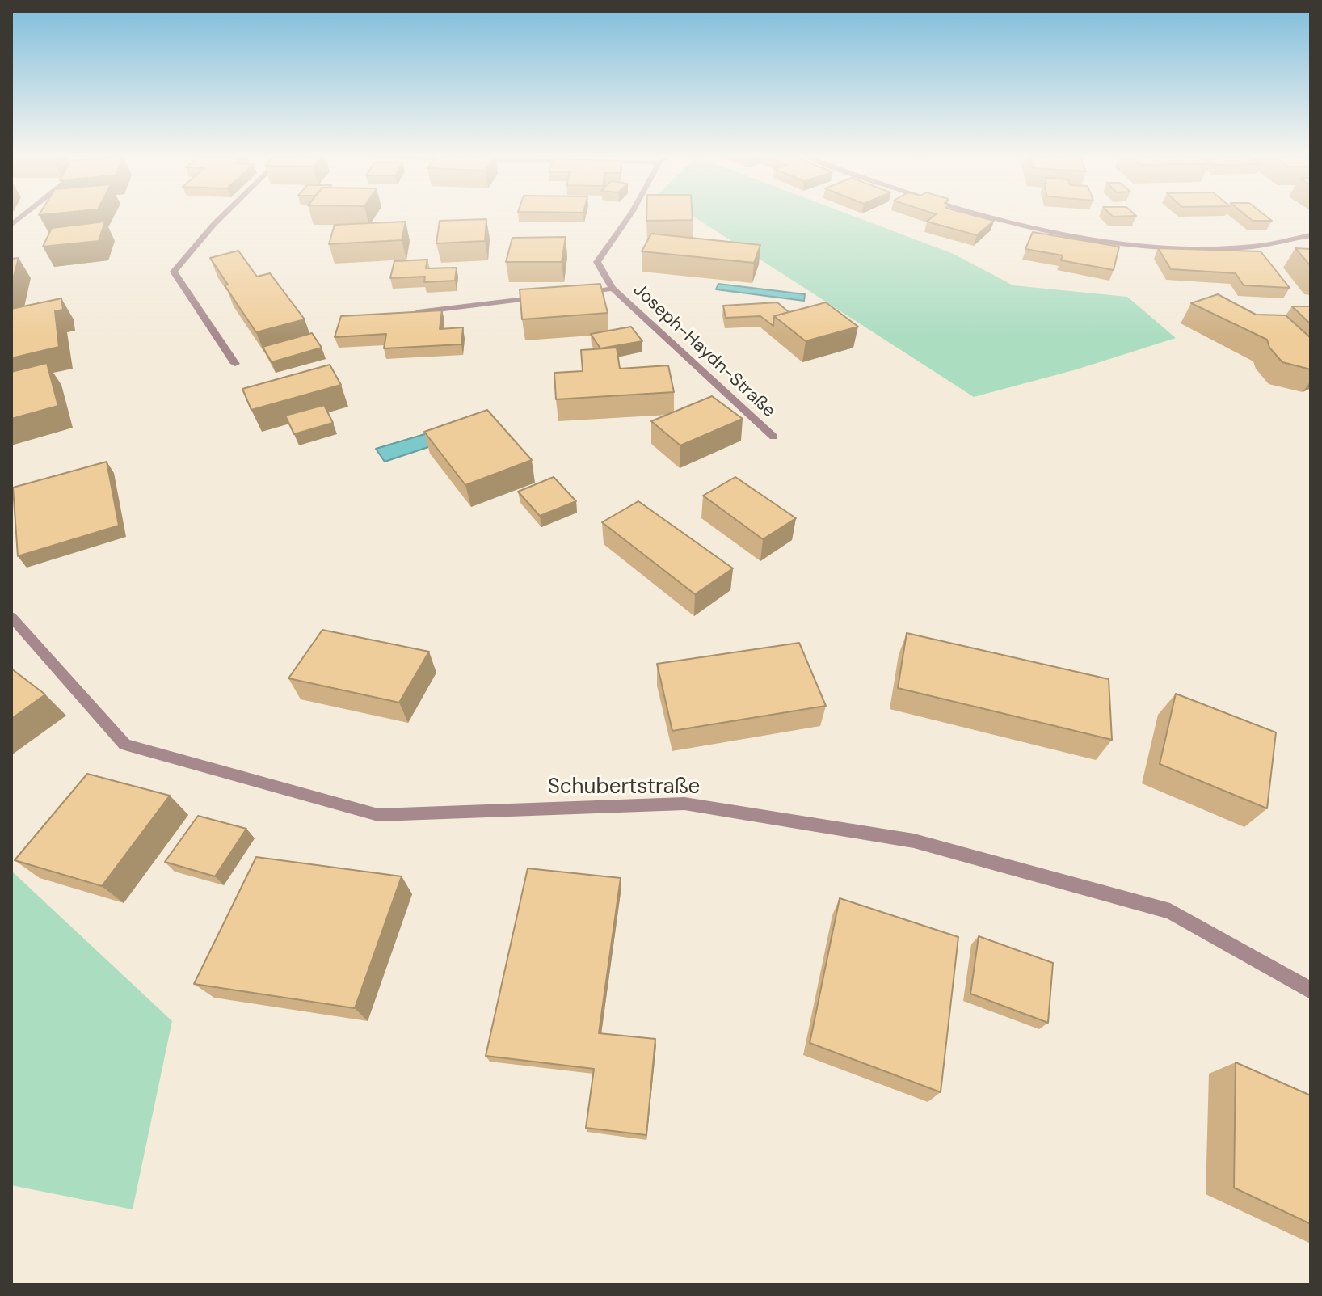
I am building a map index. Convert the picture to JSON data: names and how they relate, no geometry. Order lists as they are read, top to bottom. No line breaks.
{"streets":{"street":["Joseph-Haydn-Straße","Schubertstraße"]}}
